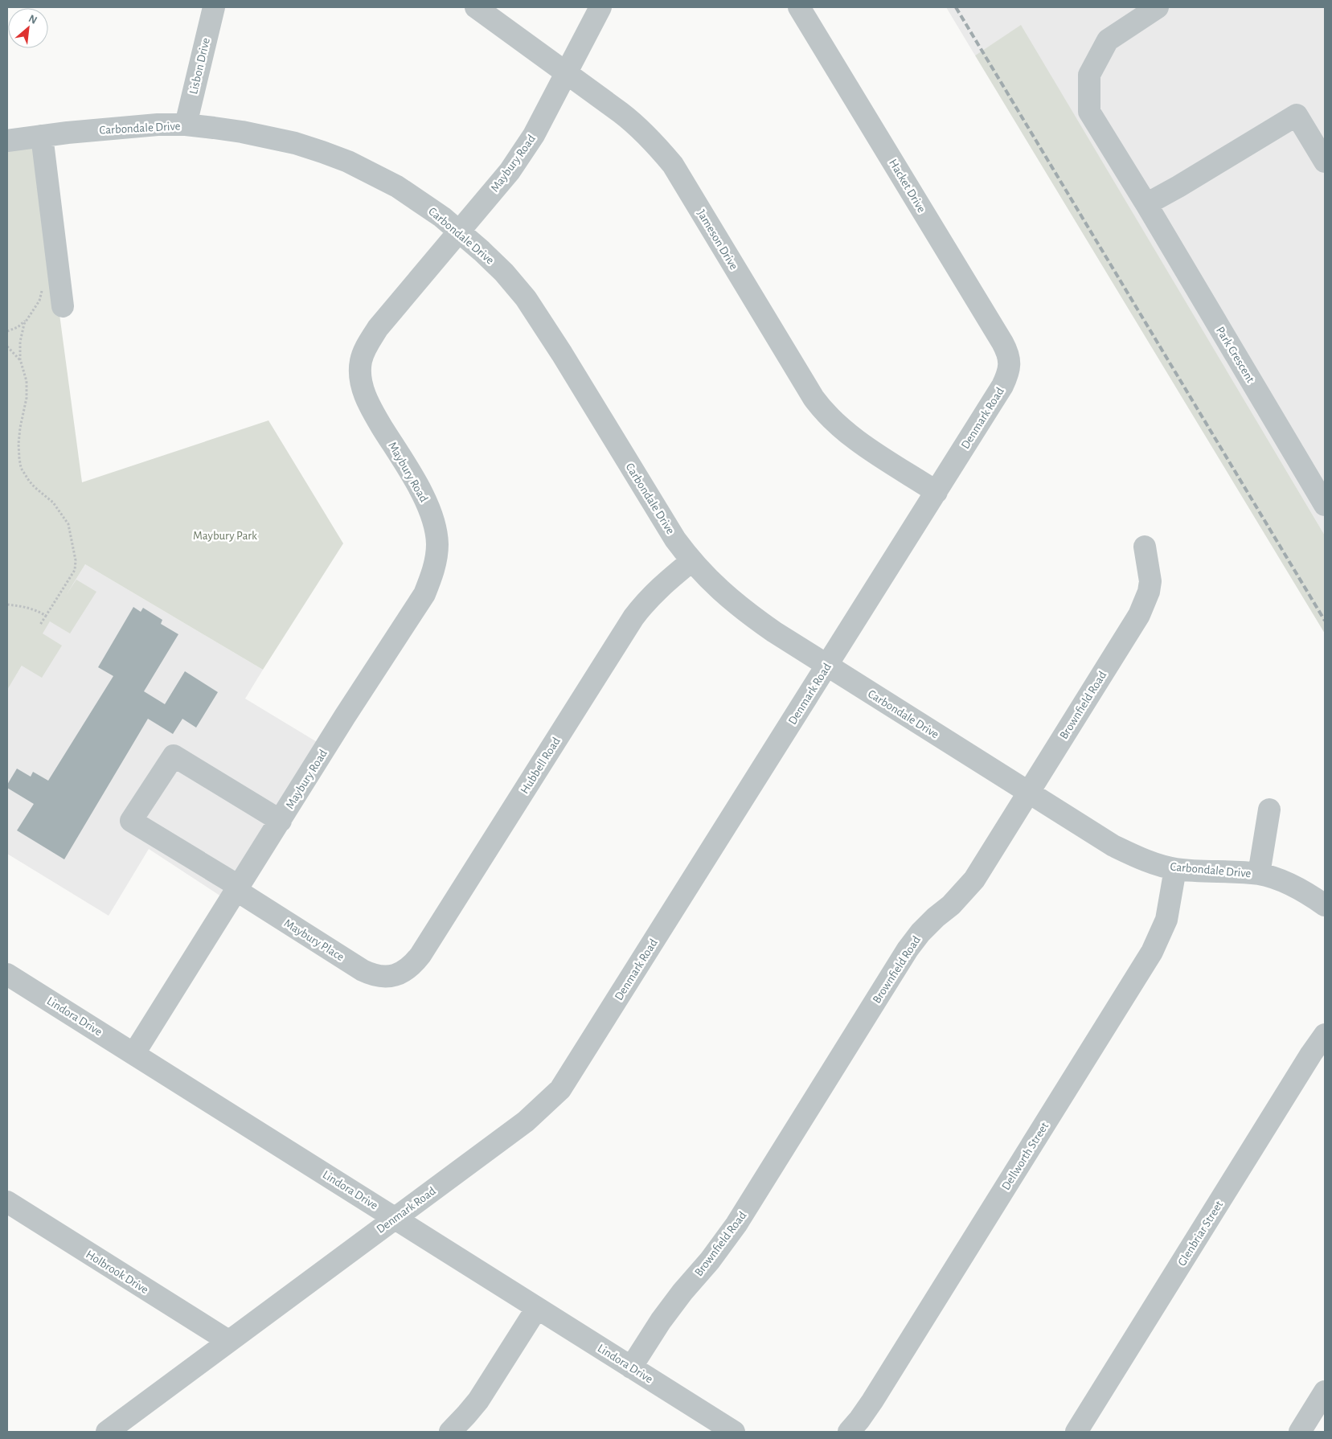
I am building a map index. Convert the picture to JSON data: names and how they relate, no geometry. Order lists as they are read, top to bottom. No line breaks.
{"streets":{"street":["Lisbon Drive","Carbondale Drive","Maybury Road","Hacket Drive","Jameson Drive","Park Crescent","Denmark Road","Brownfield Road","Hubbell Road","Maybury Place","Lindora Drive","Dellworth Street","Glenbriar Street","Holbrook Drive"]},"crossings":[["Lisbon Drive","Carbondale Drive"],["Carbondale Drive","Maybury Road"],["Carbondale Drive","Denmark Road"],["Carbondale Drive","Brownfield Road"],["Carbondale Drive","Hubbell Road"],["Carbondale Drive","Dellworth Street"],["Maybury Road","Jameson Drive"],["Maybury Road","Maybury Place"],["Maybury Road","Lindora Drive"],["Hacket Drive","Denmark Road"],["Jameson Drive","Denmark Road"],["Denmark Road","Lindora Drive"],["Denmark Road","Holbrook Drive"],["Brownfield Road","Lindora Drive"],["Hubbell Road","Maybury Place"]],"parks":["Maybury Park"],"north":"top right"}
